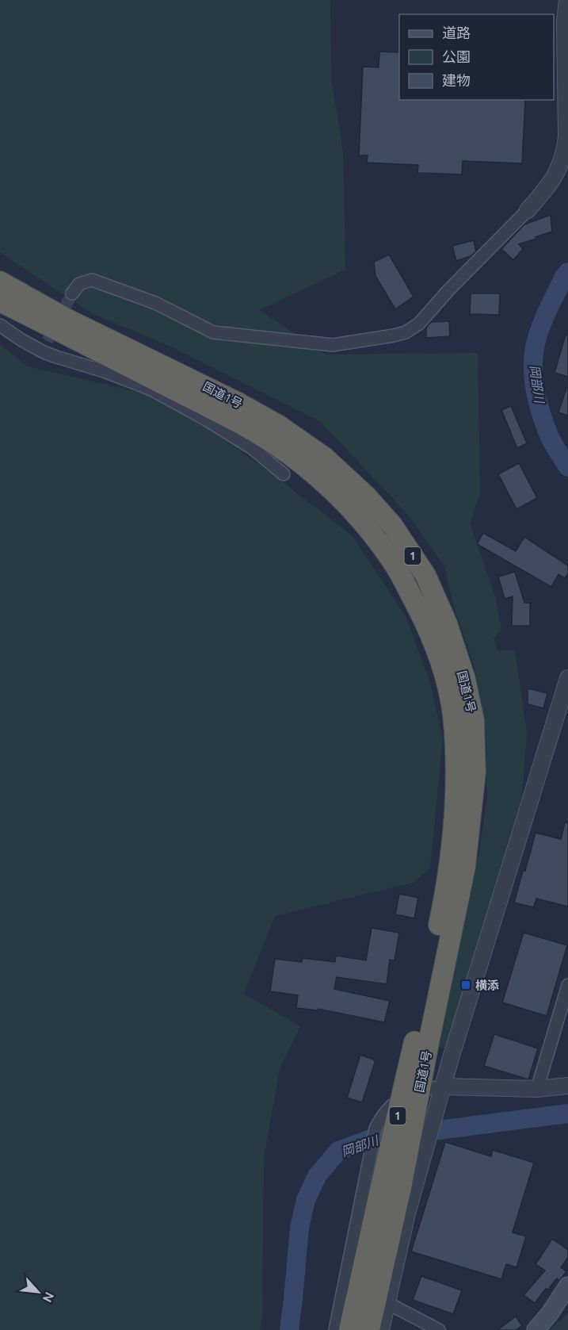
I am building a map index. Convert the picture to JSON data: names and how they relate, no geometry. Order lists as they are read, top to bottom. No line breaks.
{"streets":{"highway":["国道1号","1"]},"water":["岡部川"],"places":{"transit":["横添"]},"legend":["道路","公園","建物"],"north":"bottom right"}
